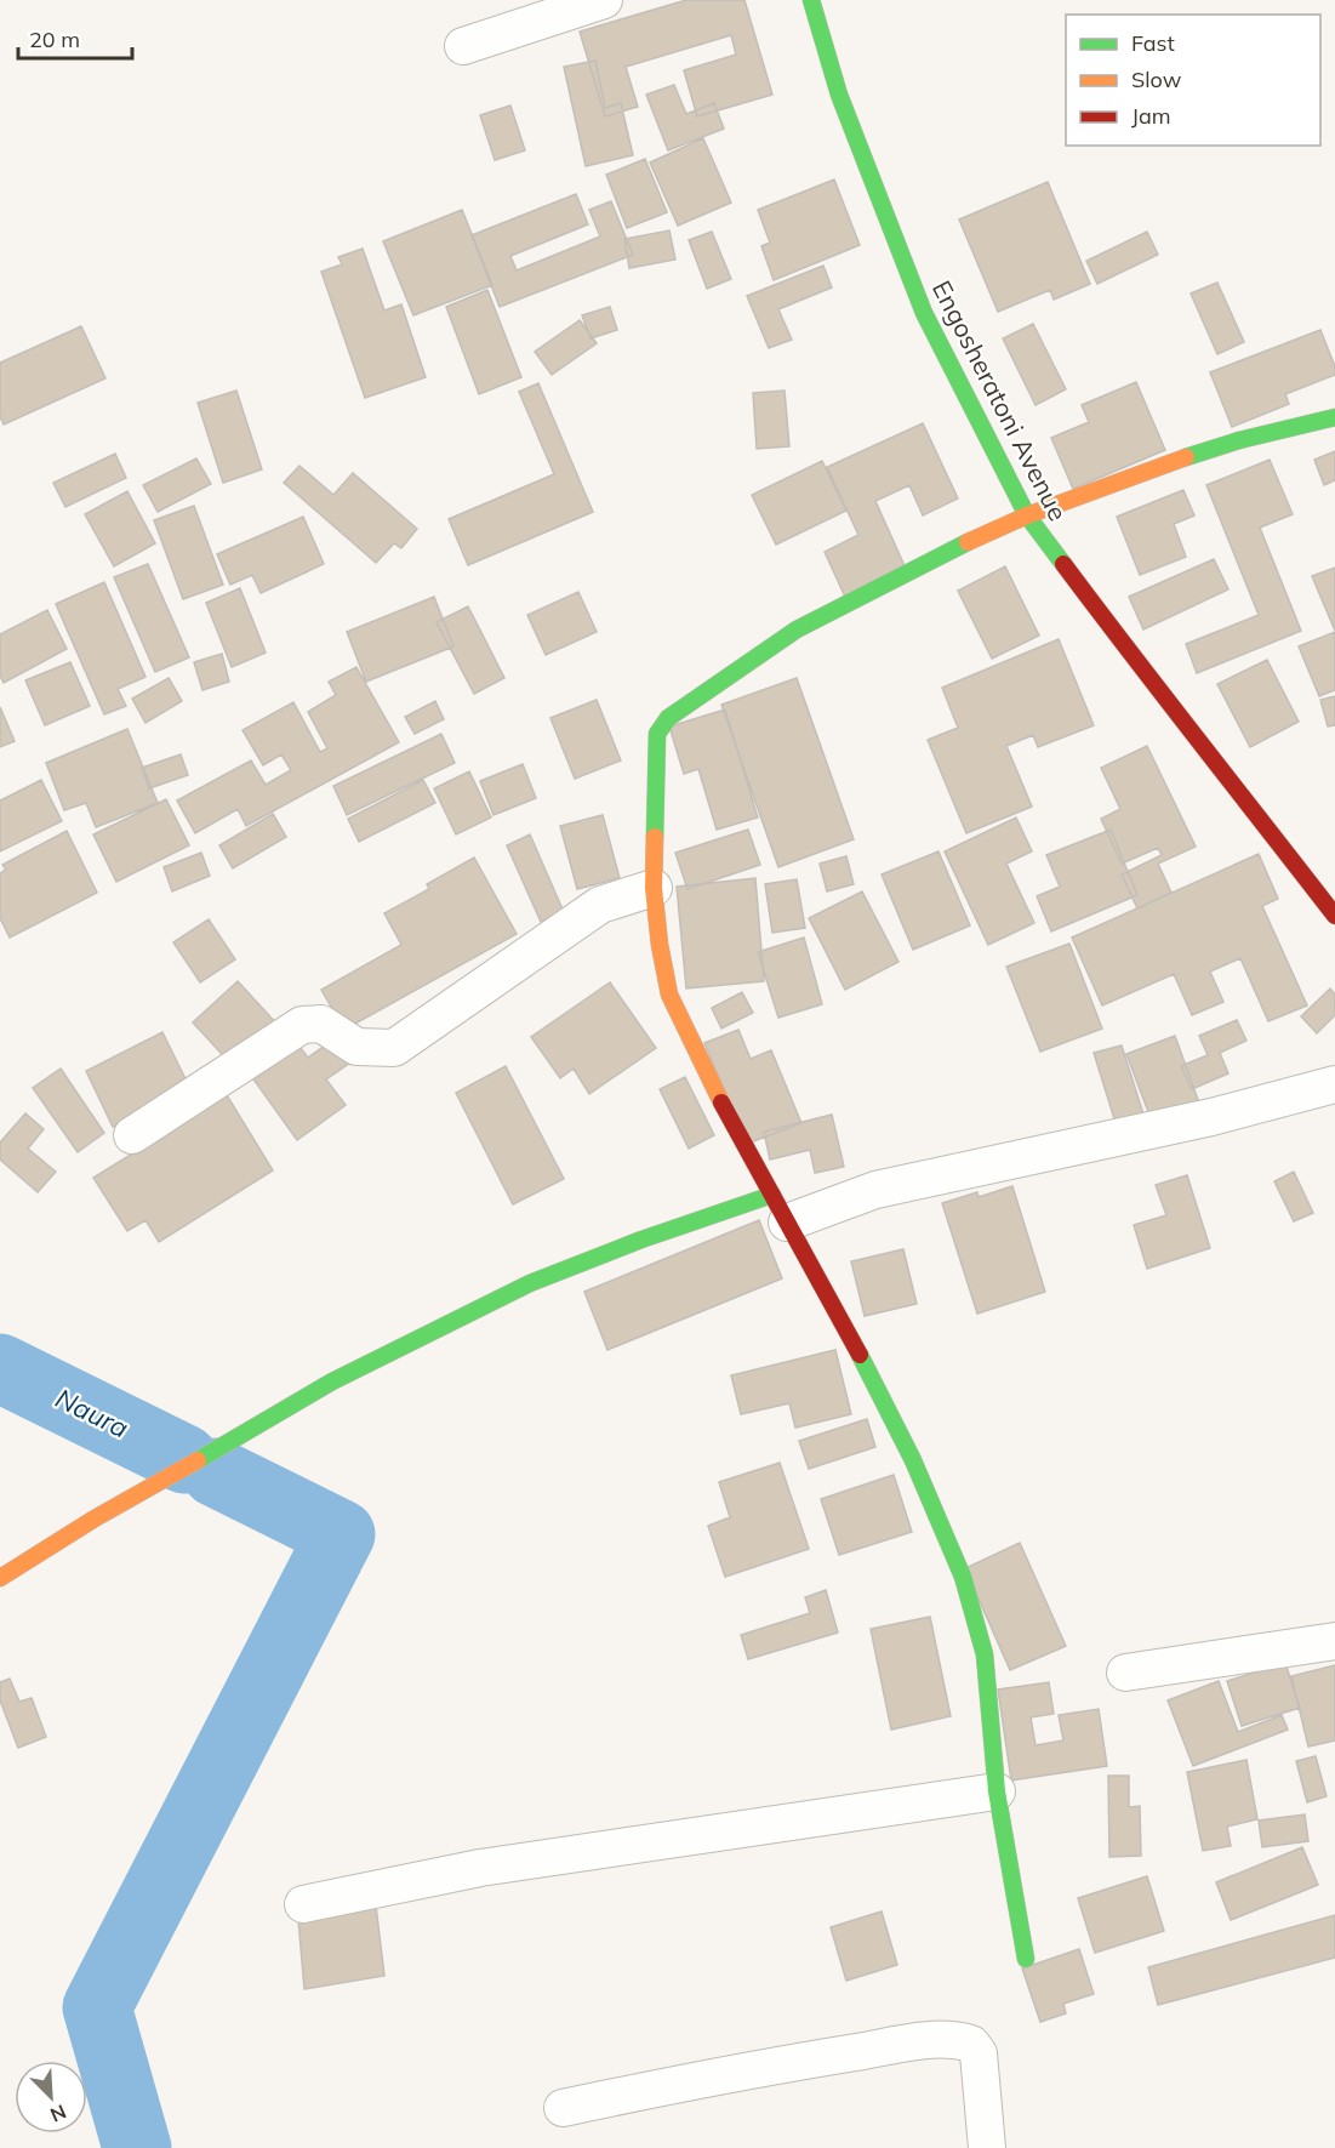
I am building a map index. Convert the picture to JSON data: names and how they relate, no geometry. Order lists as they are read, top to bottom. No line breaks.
{"streets":{"street":["Engosheratoni Avenue"]},"water":["Naura"],"legend":["Fast","Slow","Jam"],"scale_bar":"20 m","north":"bottom right"}
